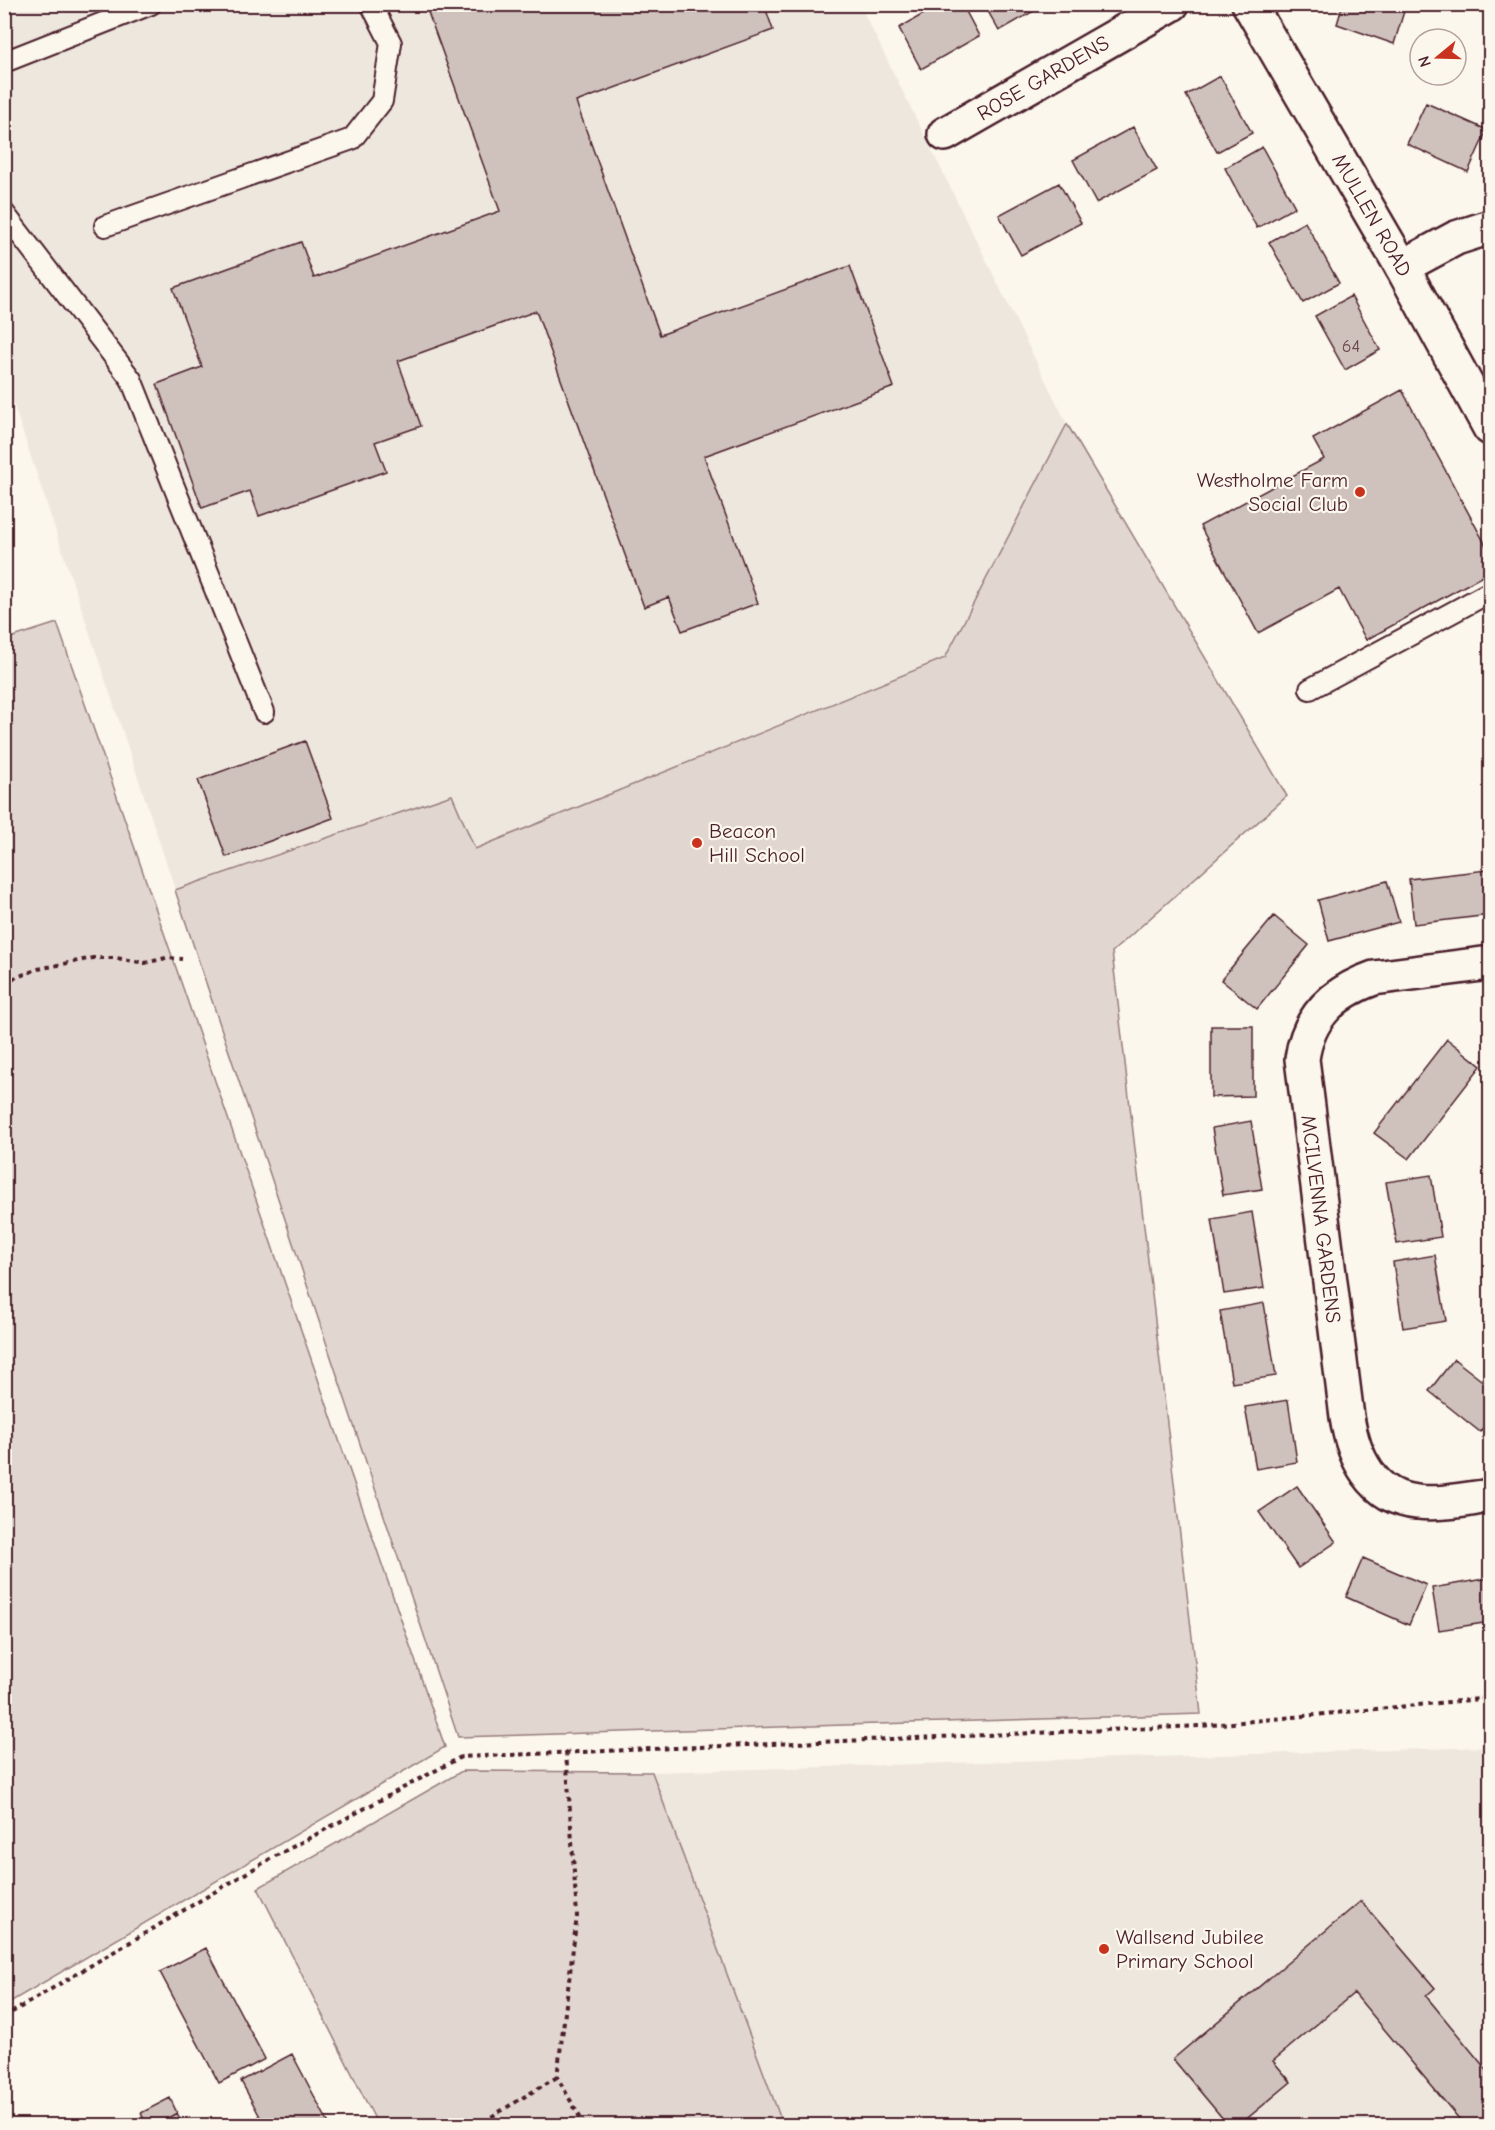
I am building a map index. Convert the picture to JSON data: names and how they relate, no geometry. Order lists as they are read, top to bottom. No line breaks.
{"streets":{"street":["ROSE GARDENS","MULLEN ROAD","MCILVENNA GARDENS"]},"places":["Westholme Farm Social Club","Beacon Hill School","Wallsend Jubilee Primary School"],"house_numbers":["64"],"north":"left"}
